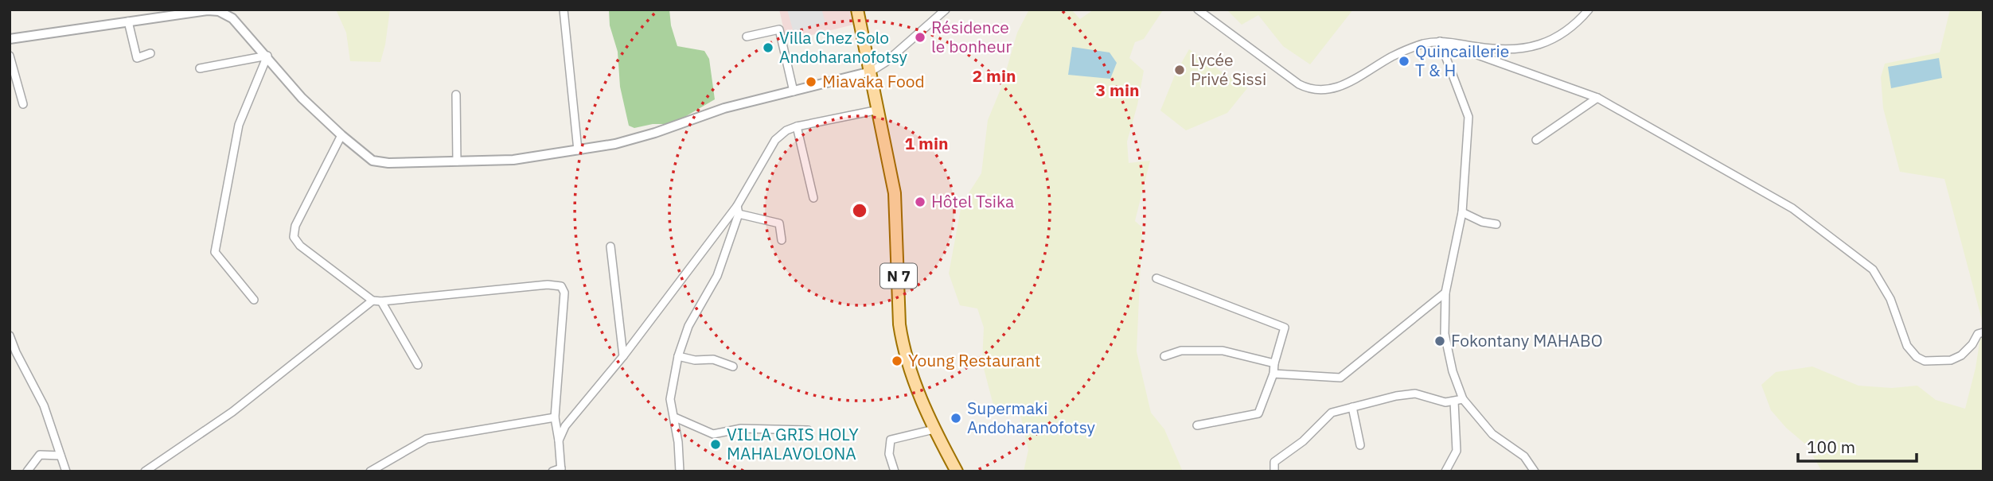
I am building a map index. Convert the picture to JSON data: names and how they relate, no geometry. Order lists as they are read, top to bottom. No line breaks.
{"streets":{"main road":["N 7"]},"places":["Résidence le bonheur","Villa Chez Solo Andoharanofotsy","Quincaillerie T & H","Lycée Privé Sissi","Miavaka Food","Hôtel Tsika","Fokontany MAHABO","Young Restaurant","Supermaki Andoharanofotsy","VILLA GRIS HOLY MAHALAVOLONA"],"scale_bar":"100 m","rings":["2 min","3 min","1 min"]}
